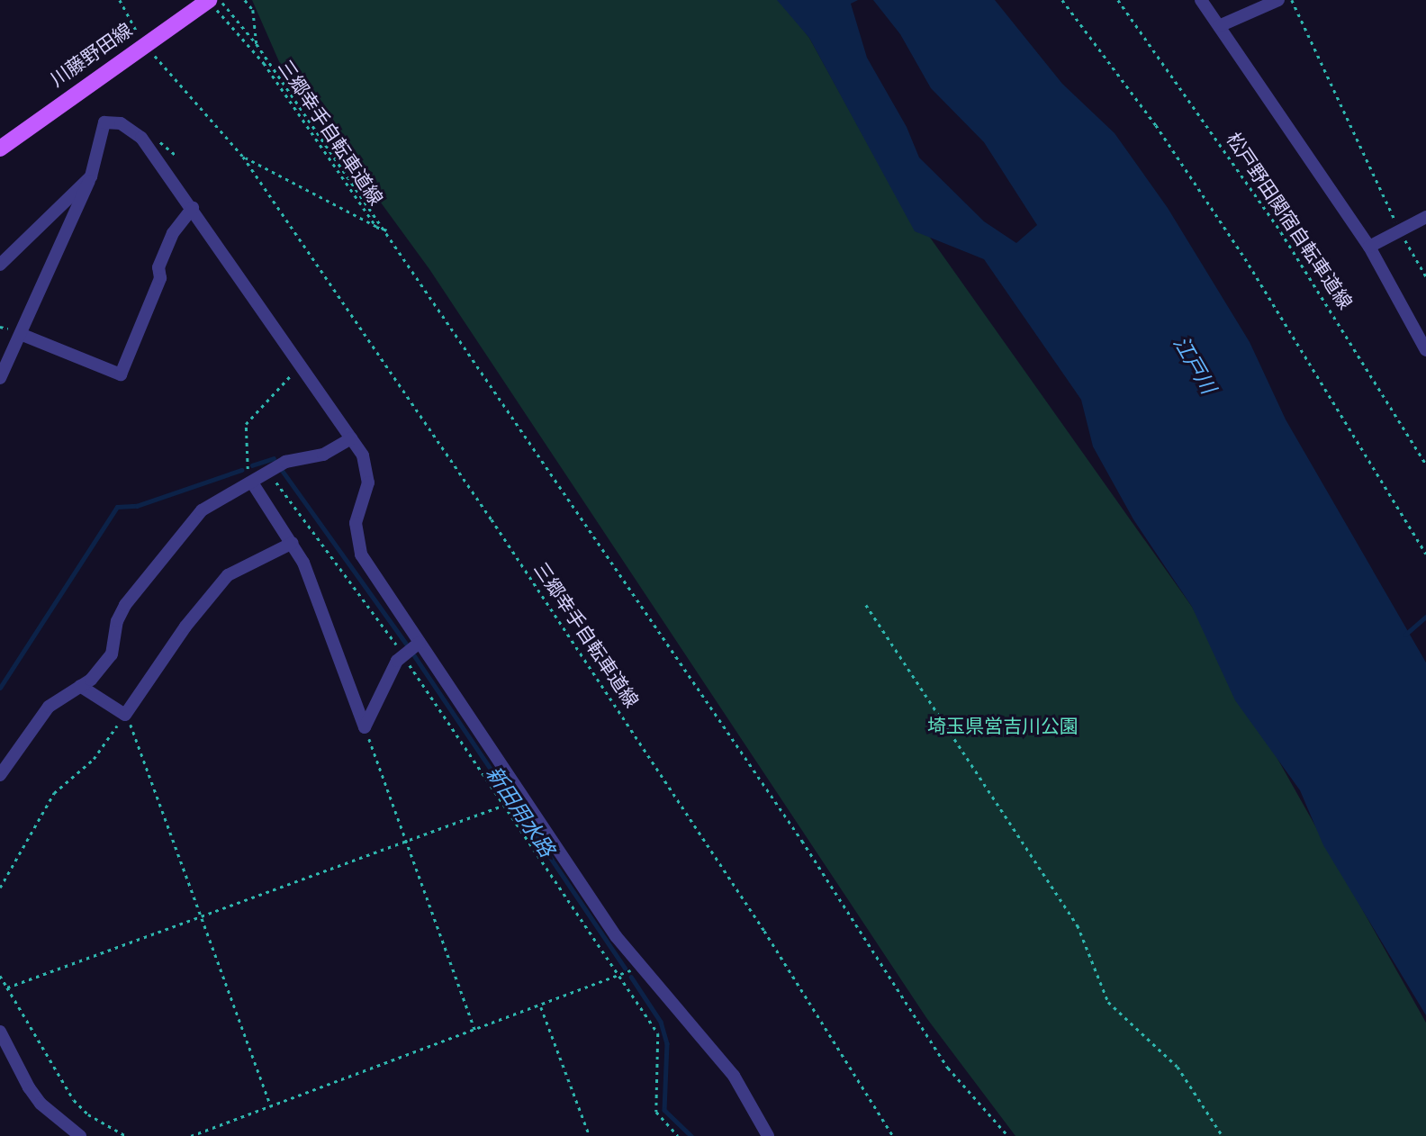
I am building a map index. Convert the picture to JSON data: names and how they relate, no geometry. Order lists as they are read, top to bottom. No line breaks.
{"streets":{"main road":["川藤野田線"],"path":["三郷幸手自転車道線","松戸野田関宿自転車道線"]},"crossings":[["川藤野田線","三郷幸手自転車道線"]],"water":["江戸川","新田用水路"],"parks":["埼玉県営吉川公園"]}
